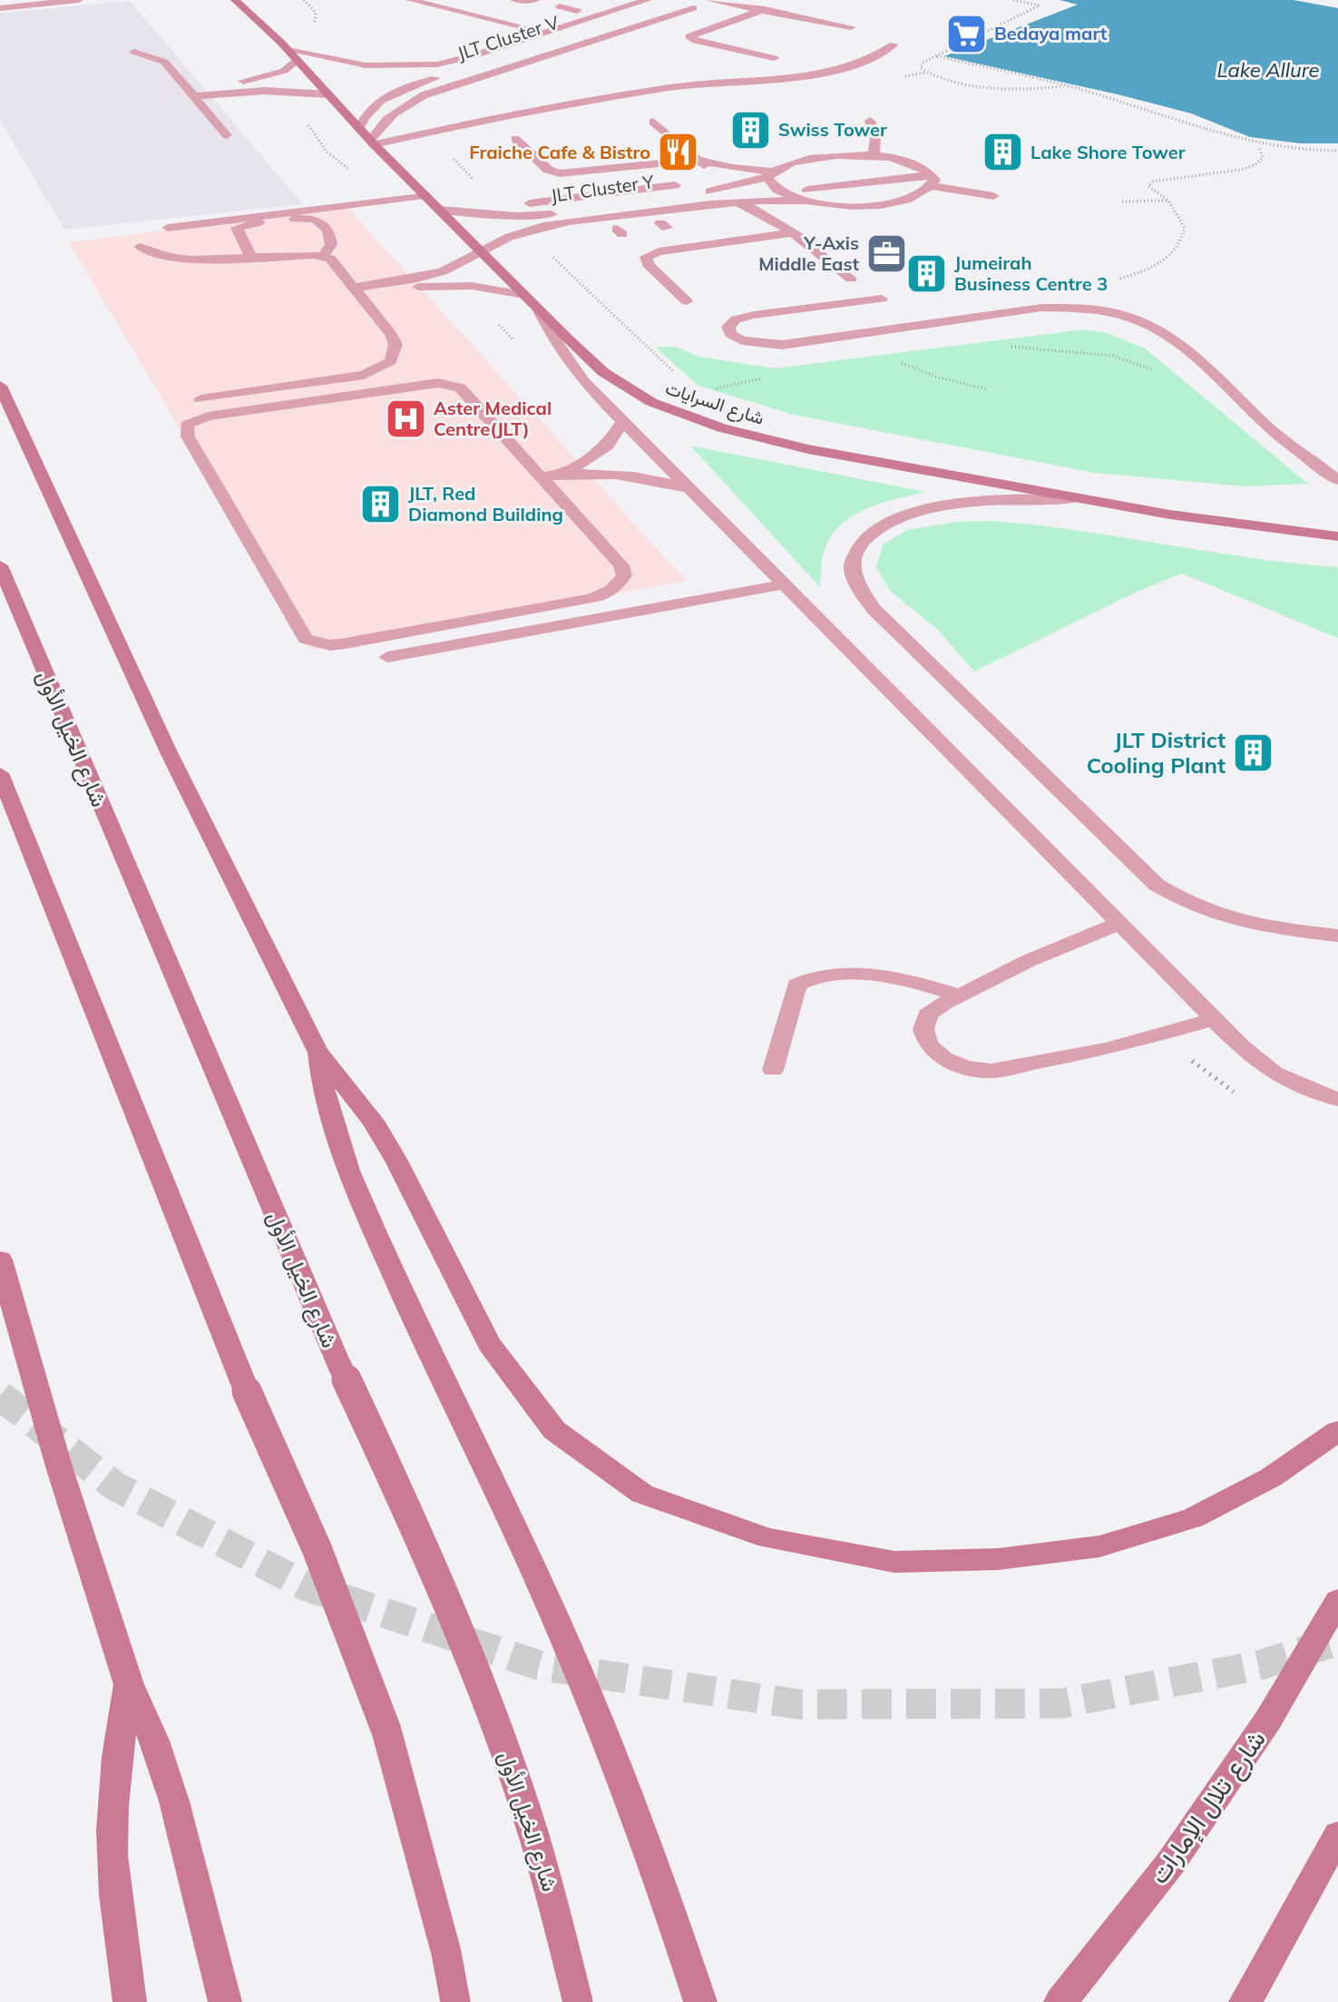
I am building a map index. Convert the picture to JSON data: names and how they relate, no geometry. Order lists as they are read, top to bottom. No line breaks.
{"streets":{"main road":["شارع السرايات","شارع الخيل الأول","شارع تلال الإمارات"],"lane":["JLT Cluster V","JLT Cluster Y"]},"crossings":[["JLT Cluster V","شارع السرايات"],["JLT Cluster Y","شارع السرايات"]],"water":["Lake Allure"],"places":{"supermarket":["Bedaya mart"],"building":["Swiss Tower","Lake Shore Tower","Jumeirah Business Centre 3","JLT, Red Diamond Building","JLT District Cooling Plant"],"restaurant":["Fraiche Cafe & Bistro"],"office":["Y-Axis Middle East"],"hospital":["Aster Medical Centre(JLT)"]}}
